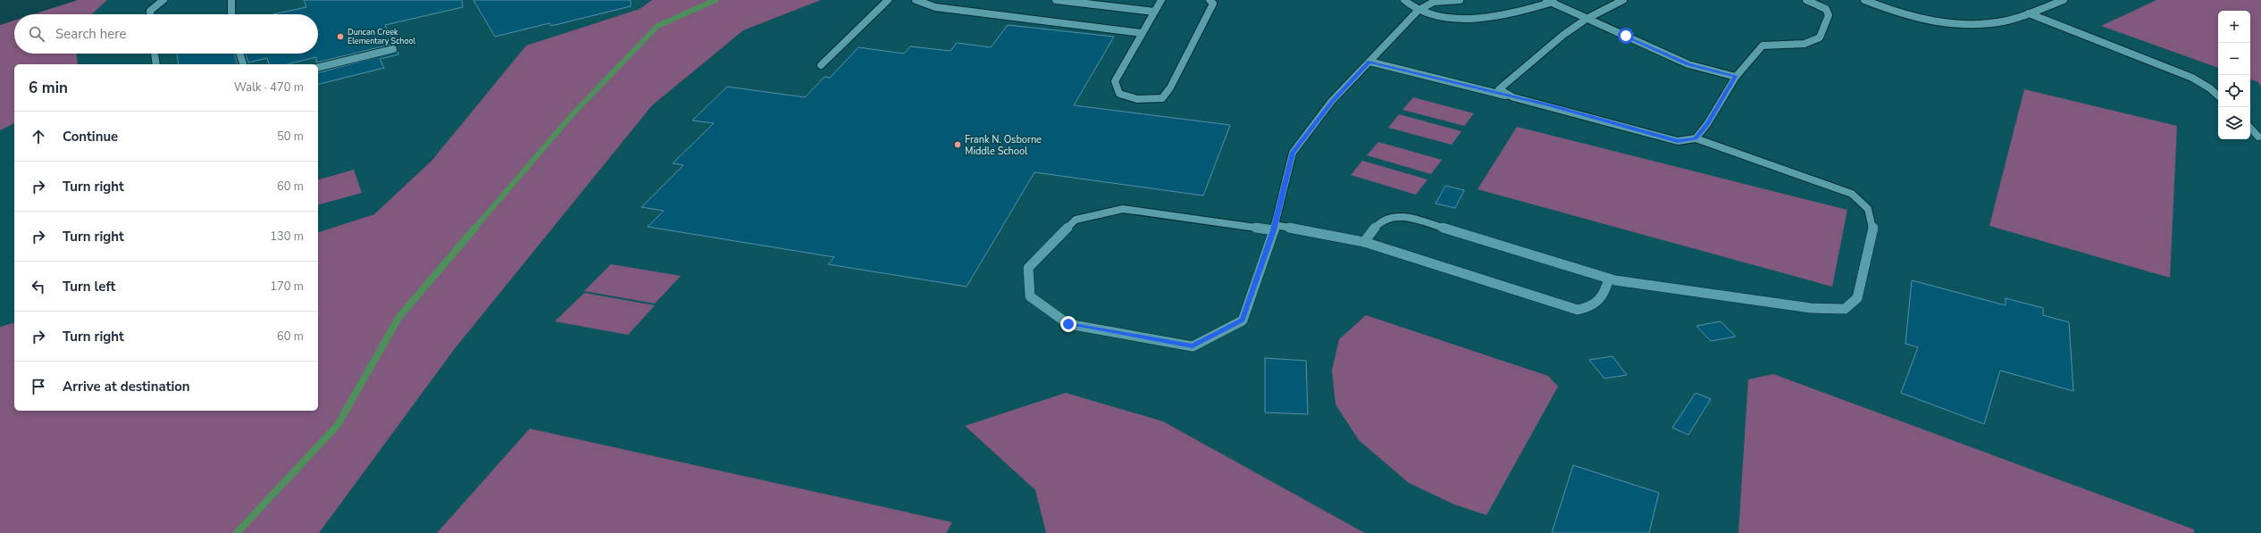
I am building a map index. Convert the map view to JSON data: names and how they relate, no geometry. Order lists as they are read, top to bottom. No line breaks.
{"places":["Duncan Creek Elementary School","Frank N. Osborne Middle School"],"page":{"map_buttons":["+","−"],"search":"Search here","heading":["6 min","Walk · 470 m"],"list":[["Continue","50 m"],["Turn right","60 m"],["Turn right","130 m"],["Turn left","170 m"],["Turn right","60 m"],"Arrive at destination"]}}
